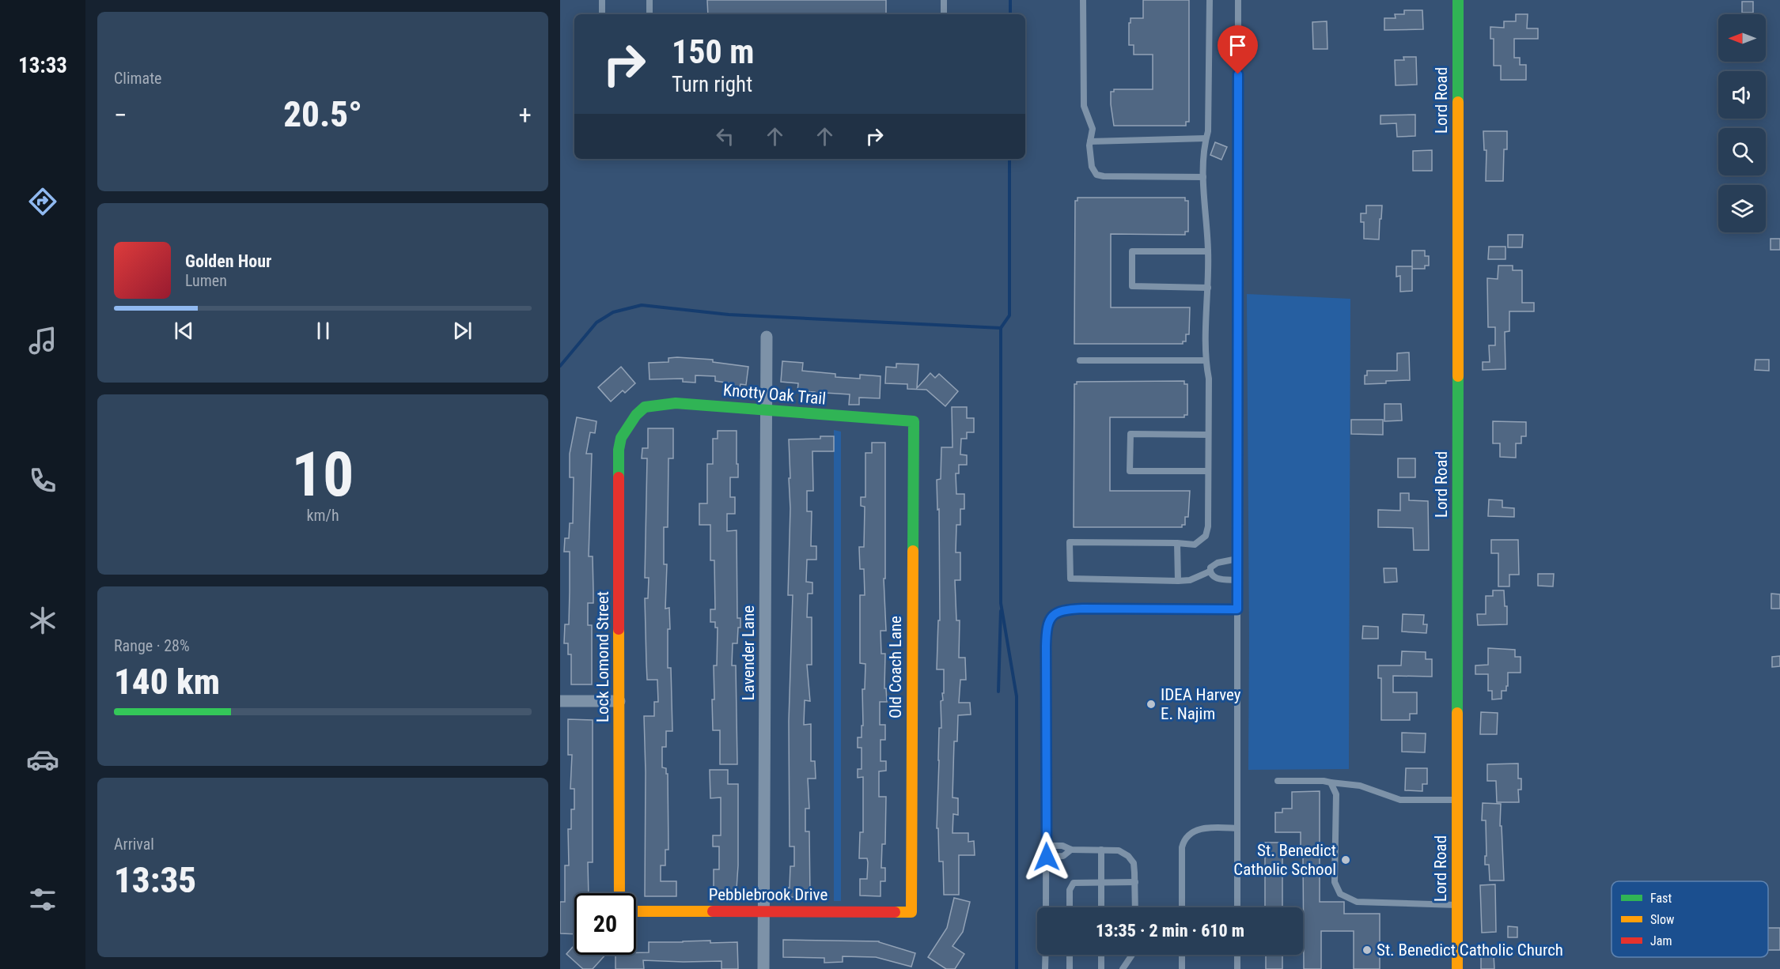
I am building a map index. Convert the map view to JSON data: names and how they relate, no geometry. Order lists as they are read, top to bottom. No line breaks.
{"streets":{"street":["Lord Road","Knotty Oak Trail","Lavender Lane","Lock Lomond Street","Old Coach Lane","Pebblebrook Drive"]},"crossings":[["Knotty Oak Trail","Lavender Lane"],["Knotty Oak Trail","Lock Lomond Street"],["Knotty Oak Trail","Old Coach Lane"],["Lavender Lane","Pebblebrook Drive"],["Old Coach Lane","Pebblebrook Drive"]],"places":["IDEA Harvey E. Najim","St. Benedict Catholic School","St. Benedict Catholic Church"],"legend":["Fast","Slow","Jam"],"north":"left","page":{"tabs":"13:33","tile":["Climate",["10","km/h"],["Range · 28%","140 km"],["Arrival","13:35"]],"turn":["150 m","Turn right"],"heat":["−","20.5°","+"],"song":["Golden Hour","Lumen"],"limit":"20","trip":"13:35 · 2 min · 610 m"}}
